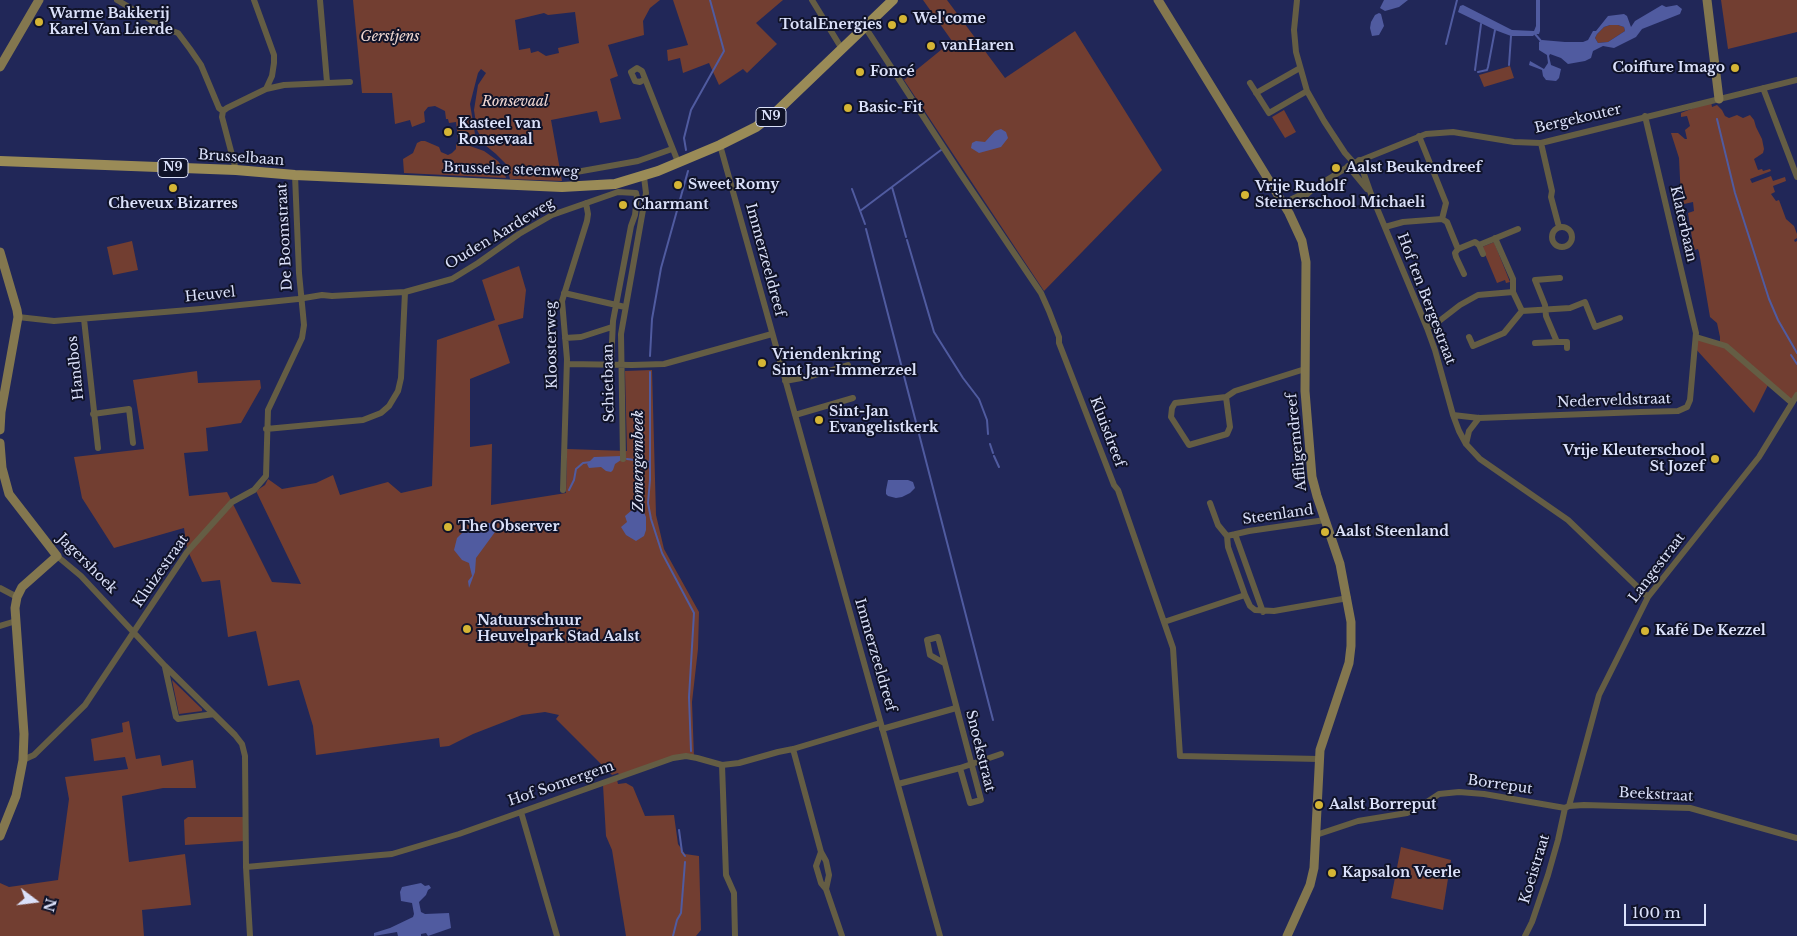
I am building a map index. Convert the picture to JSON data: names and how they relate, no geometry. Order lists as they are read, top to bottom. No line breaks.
{"streets":{"main road":["N9","Brusselbaan","Brusselse steenweg"],"street":["Bergekouter","Klaterbaan","Ouden Aardeweg","De Boomstraat","Immerzeeldreef","Heuvel","Hof ten Bergestraat","Kloosterweg","Handbos","Schietbaan","Nederveldstraat","Kluisdreef","Affligemdreef","Steenland","Jagershoek","Langestraat","Kluizestraat","Snoekstraat","Hof Somergem","Borreput","Beekstraat","Koeistraat"]},"crossings":[["Bergekouter","Klaterbaan"],["Bergekouter","Hof ten Bergestraat"],["Bergekouter","Affligemdreef"],["Brusselbaan","Brusselse steenweg"],["Brusselbaan","De Boomstraat"],["Brusselse steenweg","Ouden Aardeweg"],["Brusselse steenweg","Immerzeeldreef"],["Brusselse steenweg","Schietbaan"],["Brusselse steenweg","Kluisdreef"],["Klaterbaan","Nederveldstraat"],["Ouden Aardeweg","Heuvel"],["Ouden Aardeweg","Kloosterweg"],["Ouden Aardeweg","Schietbaan"],["De Boomstraat","Heuvel"],["De Boomstraat","Kluizestraat"],["Immerzeeldreef","Hof Somergem"],["Heuvel","Handbos"],["Heuvel","Kluizestraat"],["Hof ten Bergestraat","Nederveldstraat"],["Hof ten Bergestraat","Langestraat"],["Kluisdreef","Affligemdreef"],["Affligemdreef","Steenland"],["Affligemdreef","Borreput"],["Jagershoek","Kluizestraat"],["Jagershoek","Hof Somergem"],["Langestraat","Borreput"],["Langestraat","Beekstraat"],["Langestraat","Koeistraat"],["Snoekstraat","Hof Somergem"],["Borreput","Beekstraat"],["Borreput","Koeistraat"],["Beekstraat","Koeistraat"]],"water":["Zomergembeek"],"parks":["Gerstjens","Ronsevaal"],"places":["Wel'come","Warme Bakkerij Karel Van Lierde","TotalEnergies","vanHaren","Coiffure Imago","Foncé","Basic-Fit","Kasteel van Ronsevaal","Aalst Beukendreef","Sweet Romy","Cheveux Bizarres","Vrije Rudolf Steinerschool Michaeli","Charmant","Vriendenkring Sint Jan-Immerzeel","Sint-Jan Evangelistkerk","Vrije Kleuterschool St Jozef","The Observer","Aalst Steenland","Natuurschuur Heuvelpark Stad Aalst","Kafé De Kezzel","Aalst Borreput","Kapsalon Veerle"],"scale_bar":"100 m","north":"right"}
